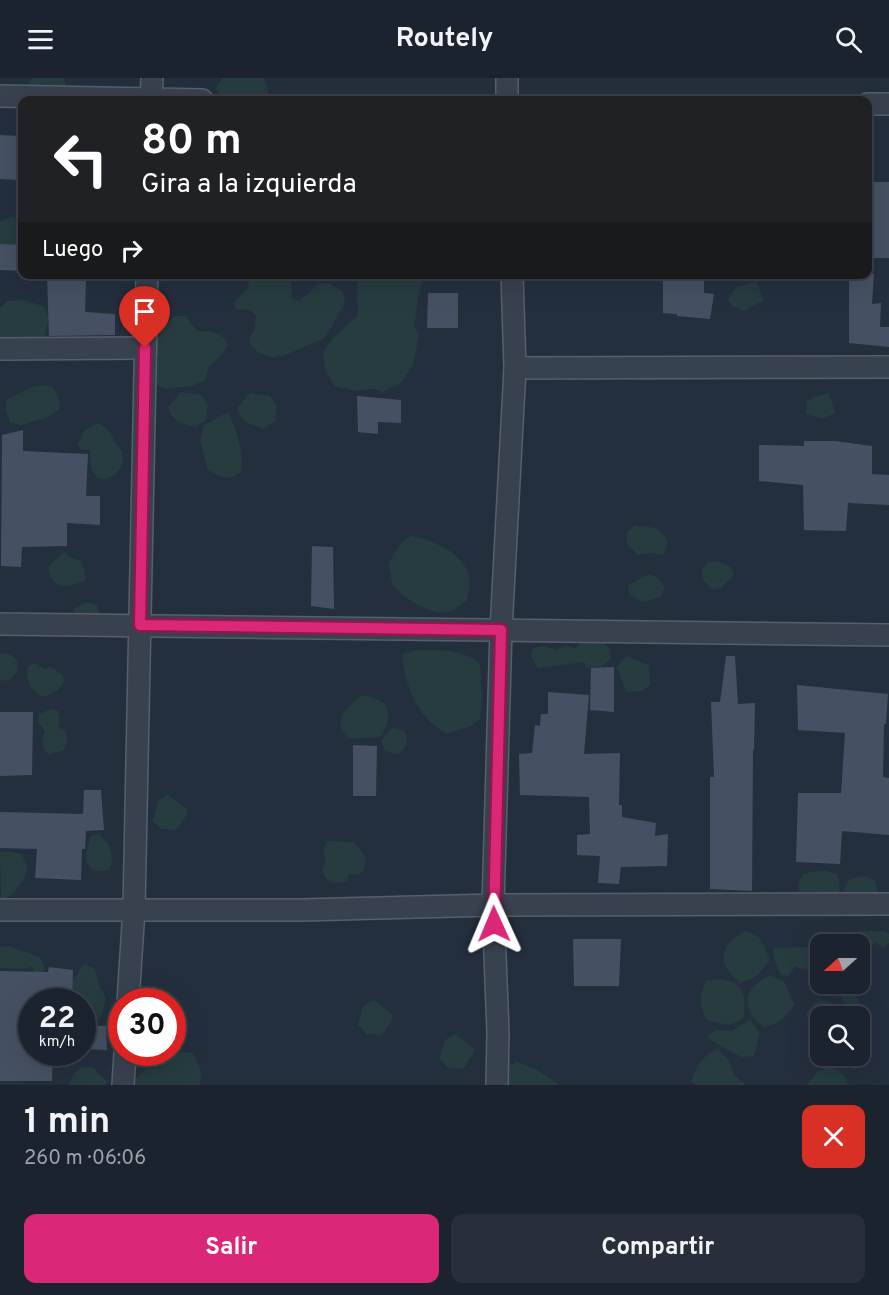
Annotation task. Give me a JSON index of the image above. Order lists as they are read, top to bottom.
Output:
{
  "north": "left",
  "page": {
    "header": "Routely",
    "turn": ["80 m", "Gira a la izquierda"],
    "then": "Luego",
    "speed": "22 km/h",
    "limit": "30",
    "heading": ["1 min", "260 m · 06:06"],
    "buttons": ["Salir", "Compartir"]
  }
}
